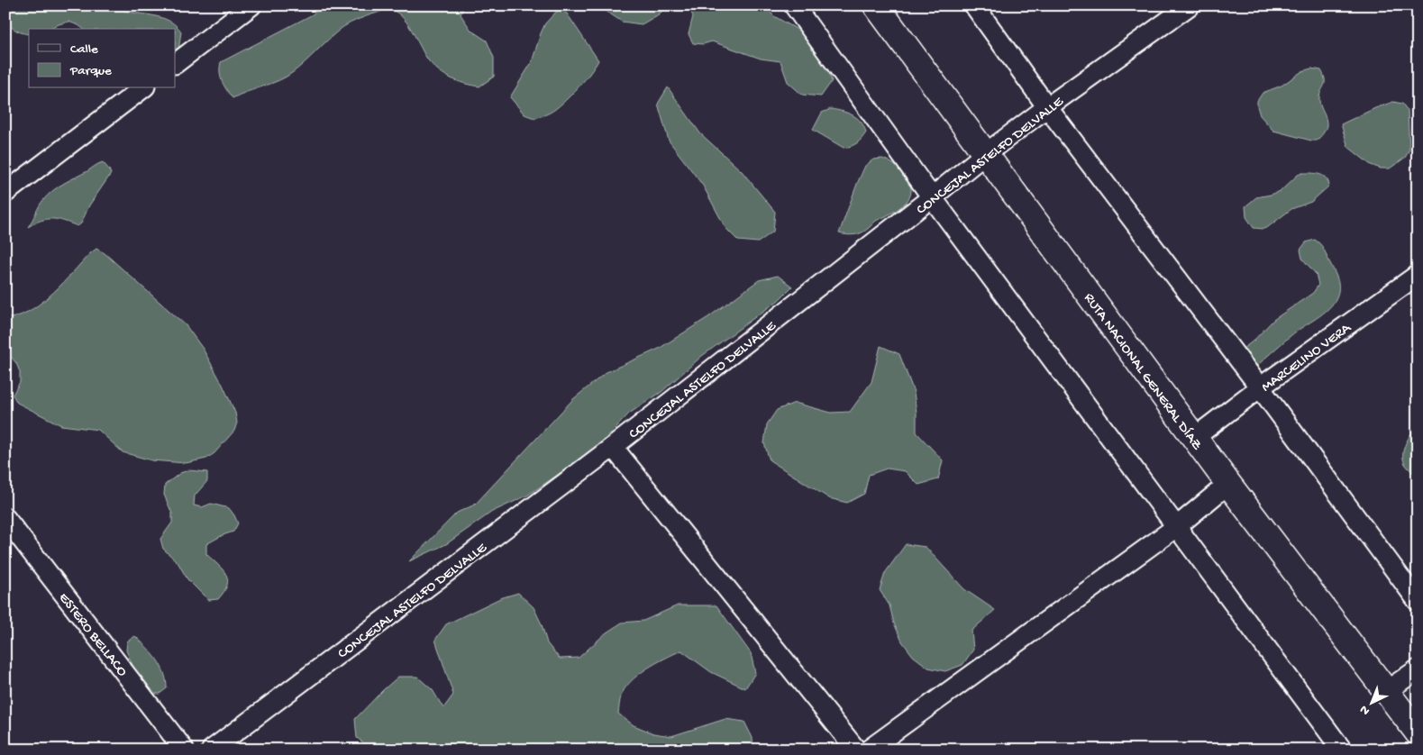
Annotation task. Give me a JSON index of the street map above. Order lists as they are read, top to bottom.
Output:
{
  "streets": {
    "highway": ["RUTA NACIONAL GENERAL DÍAZ"],
    "street": ["CONCEJAL ASTELFO DELVALLE", "MARCELINO VERA", "ESTERO BELLACO"]
  },
  "crossings": [
    ["CONCEJAL ASTELFO DELVALLE", "RUTA NACIONAL GENERAL DÍAZ"],
    ["MARCELINO VERA", "RUTA NACIONAL GENERAL DÍAZ"]
  ],
  "legend": ["Calle", "Parque"],
  "north": "bottom left"
}
